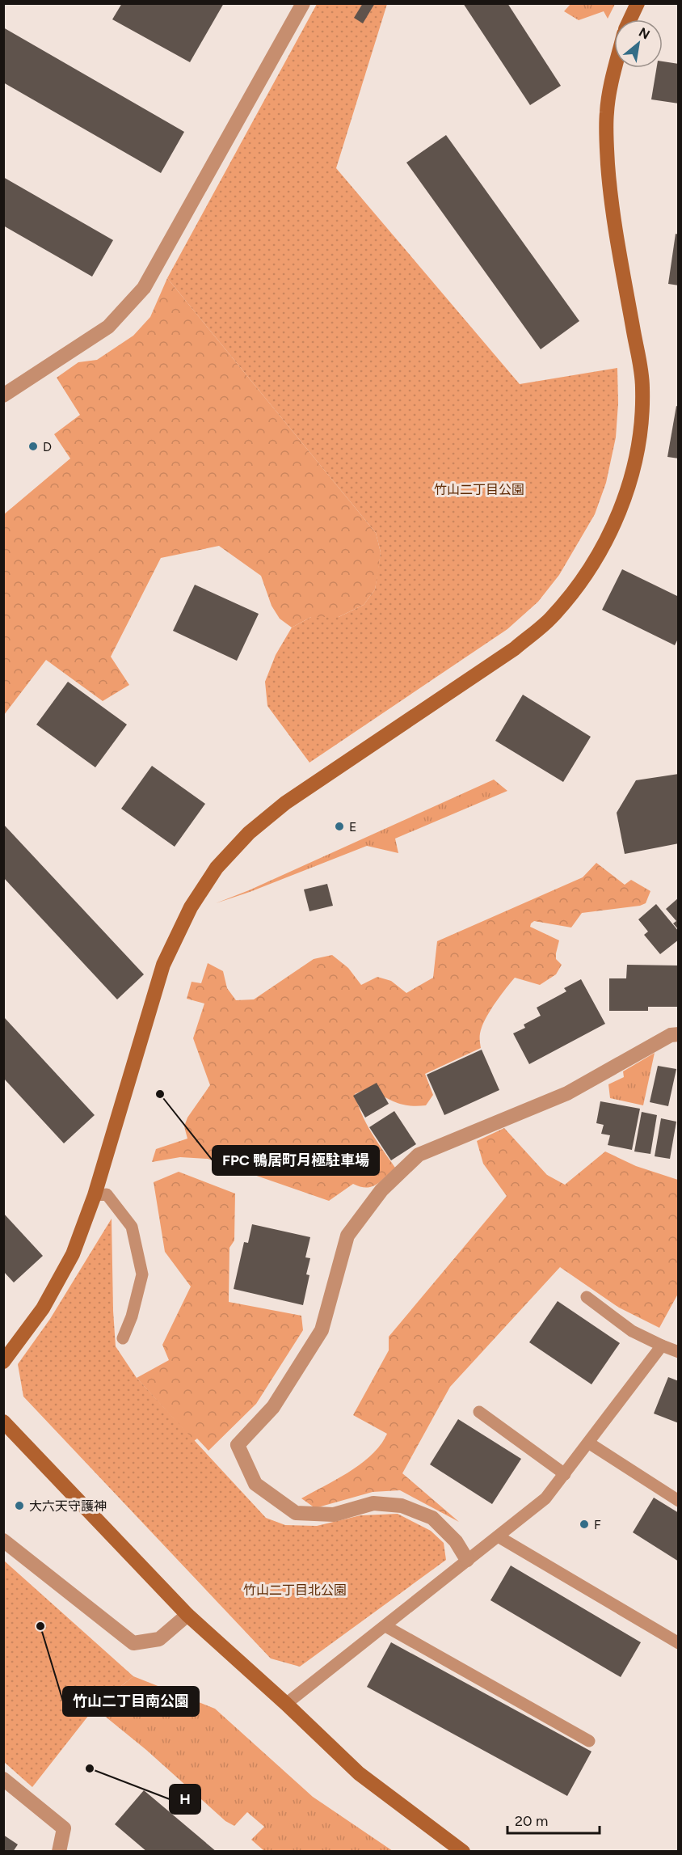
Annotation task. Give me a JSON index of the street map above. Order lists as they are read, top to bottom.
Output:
{
  "parks": ["竹山二丁目公園", "竹山二丁目北公園"],
  "places": [
    "D",
    "E",
    "FPC 鴨居町月極駐車場",
    "大六天守護神",
    "F",
    "竹山二丁目南公園",
    "H"
  ],
  "scale_bar": "20 m",
  "north": "top right"
}
